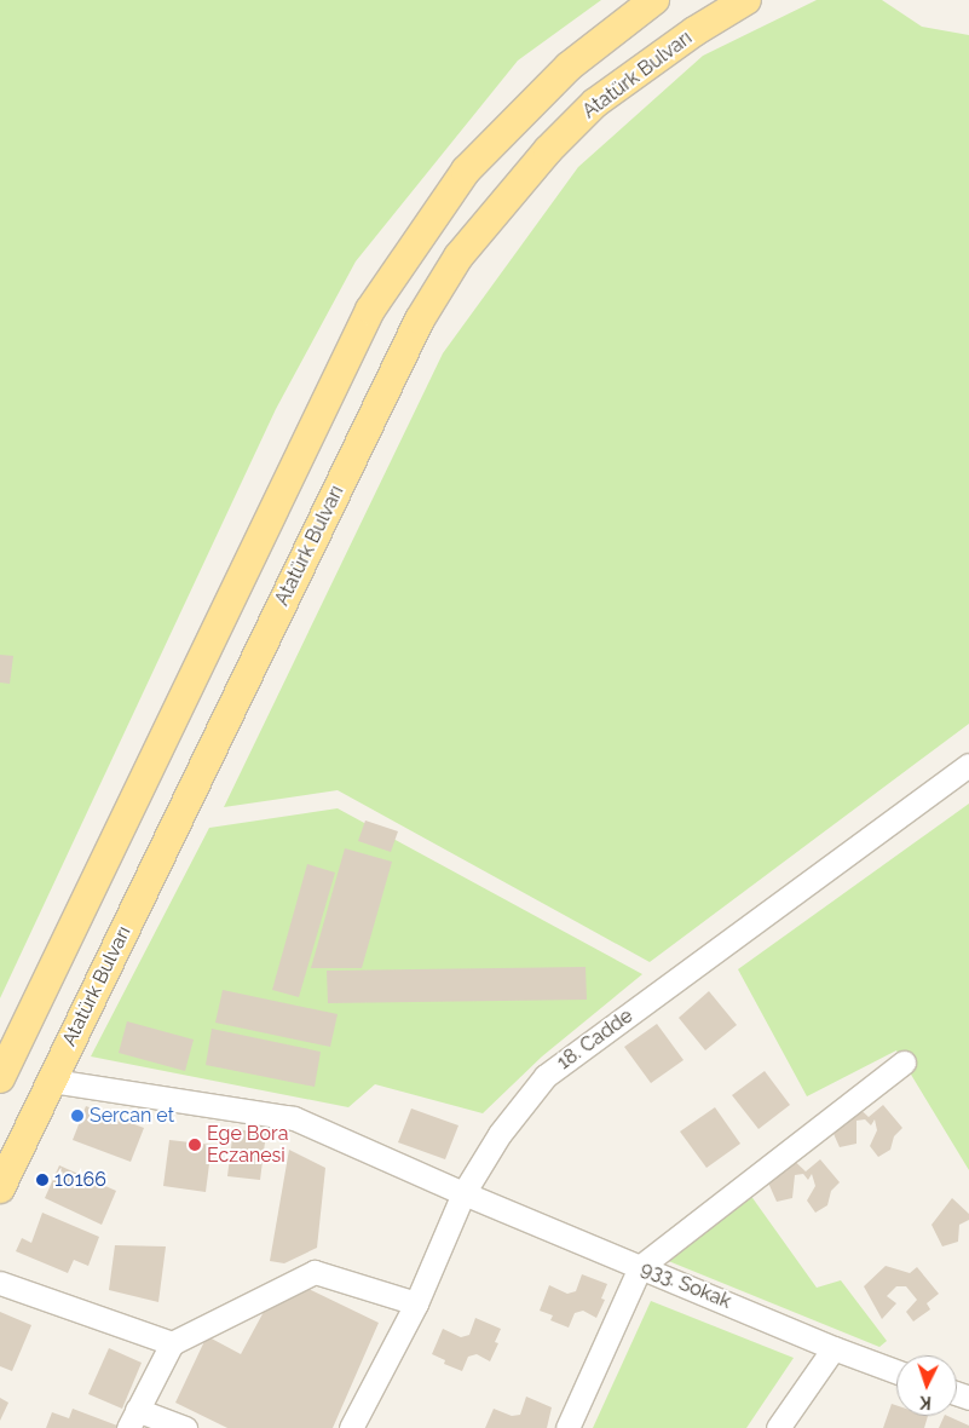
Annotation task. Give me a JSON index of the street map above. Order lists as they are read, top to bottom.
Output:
{
  "streets": {
    "main road": ["Atatürk Bulvarı"],
    "street": ["18. Cadde", "933. Sokak"]
  },
  "crossings": [
    ["Atatürk Bulvarı", "933. Sokak"],
    ["18. Cadde", "933. Sokak"]
  ],
  "places": ["Sercan et", "Ege Bora Eczanesi", "10166"],
  "north": "bottom"
}
